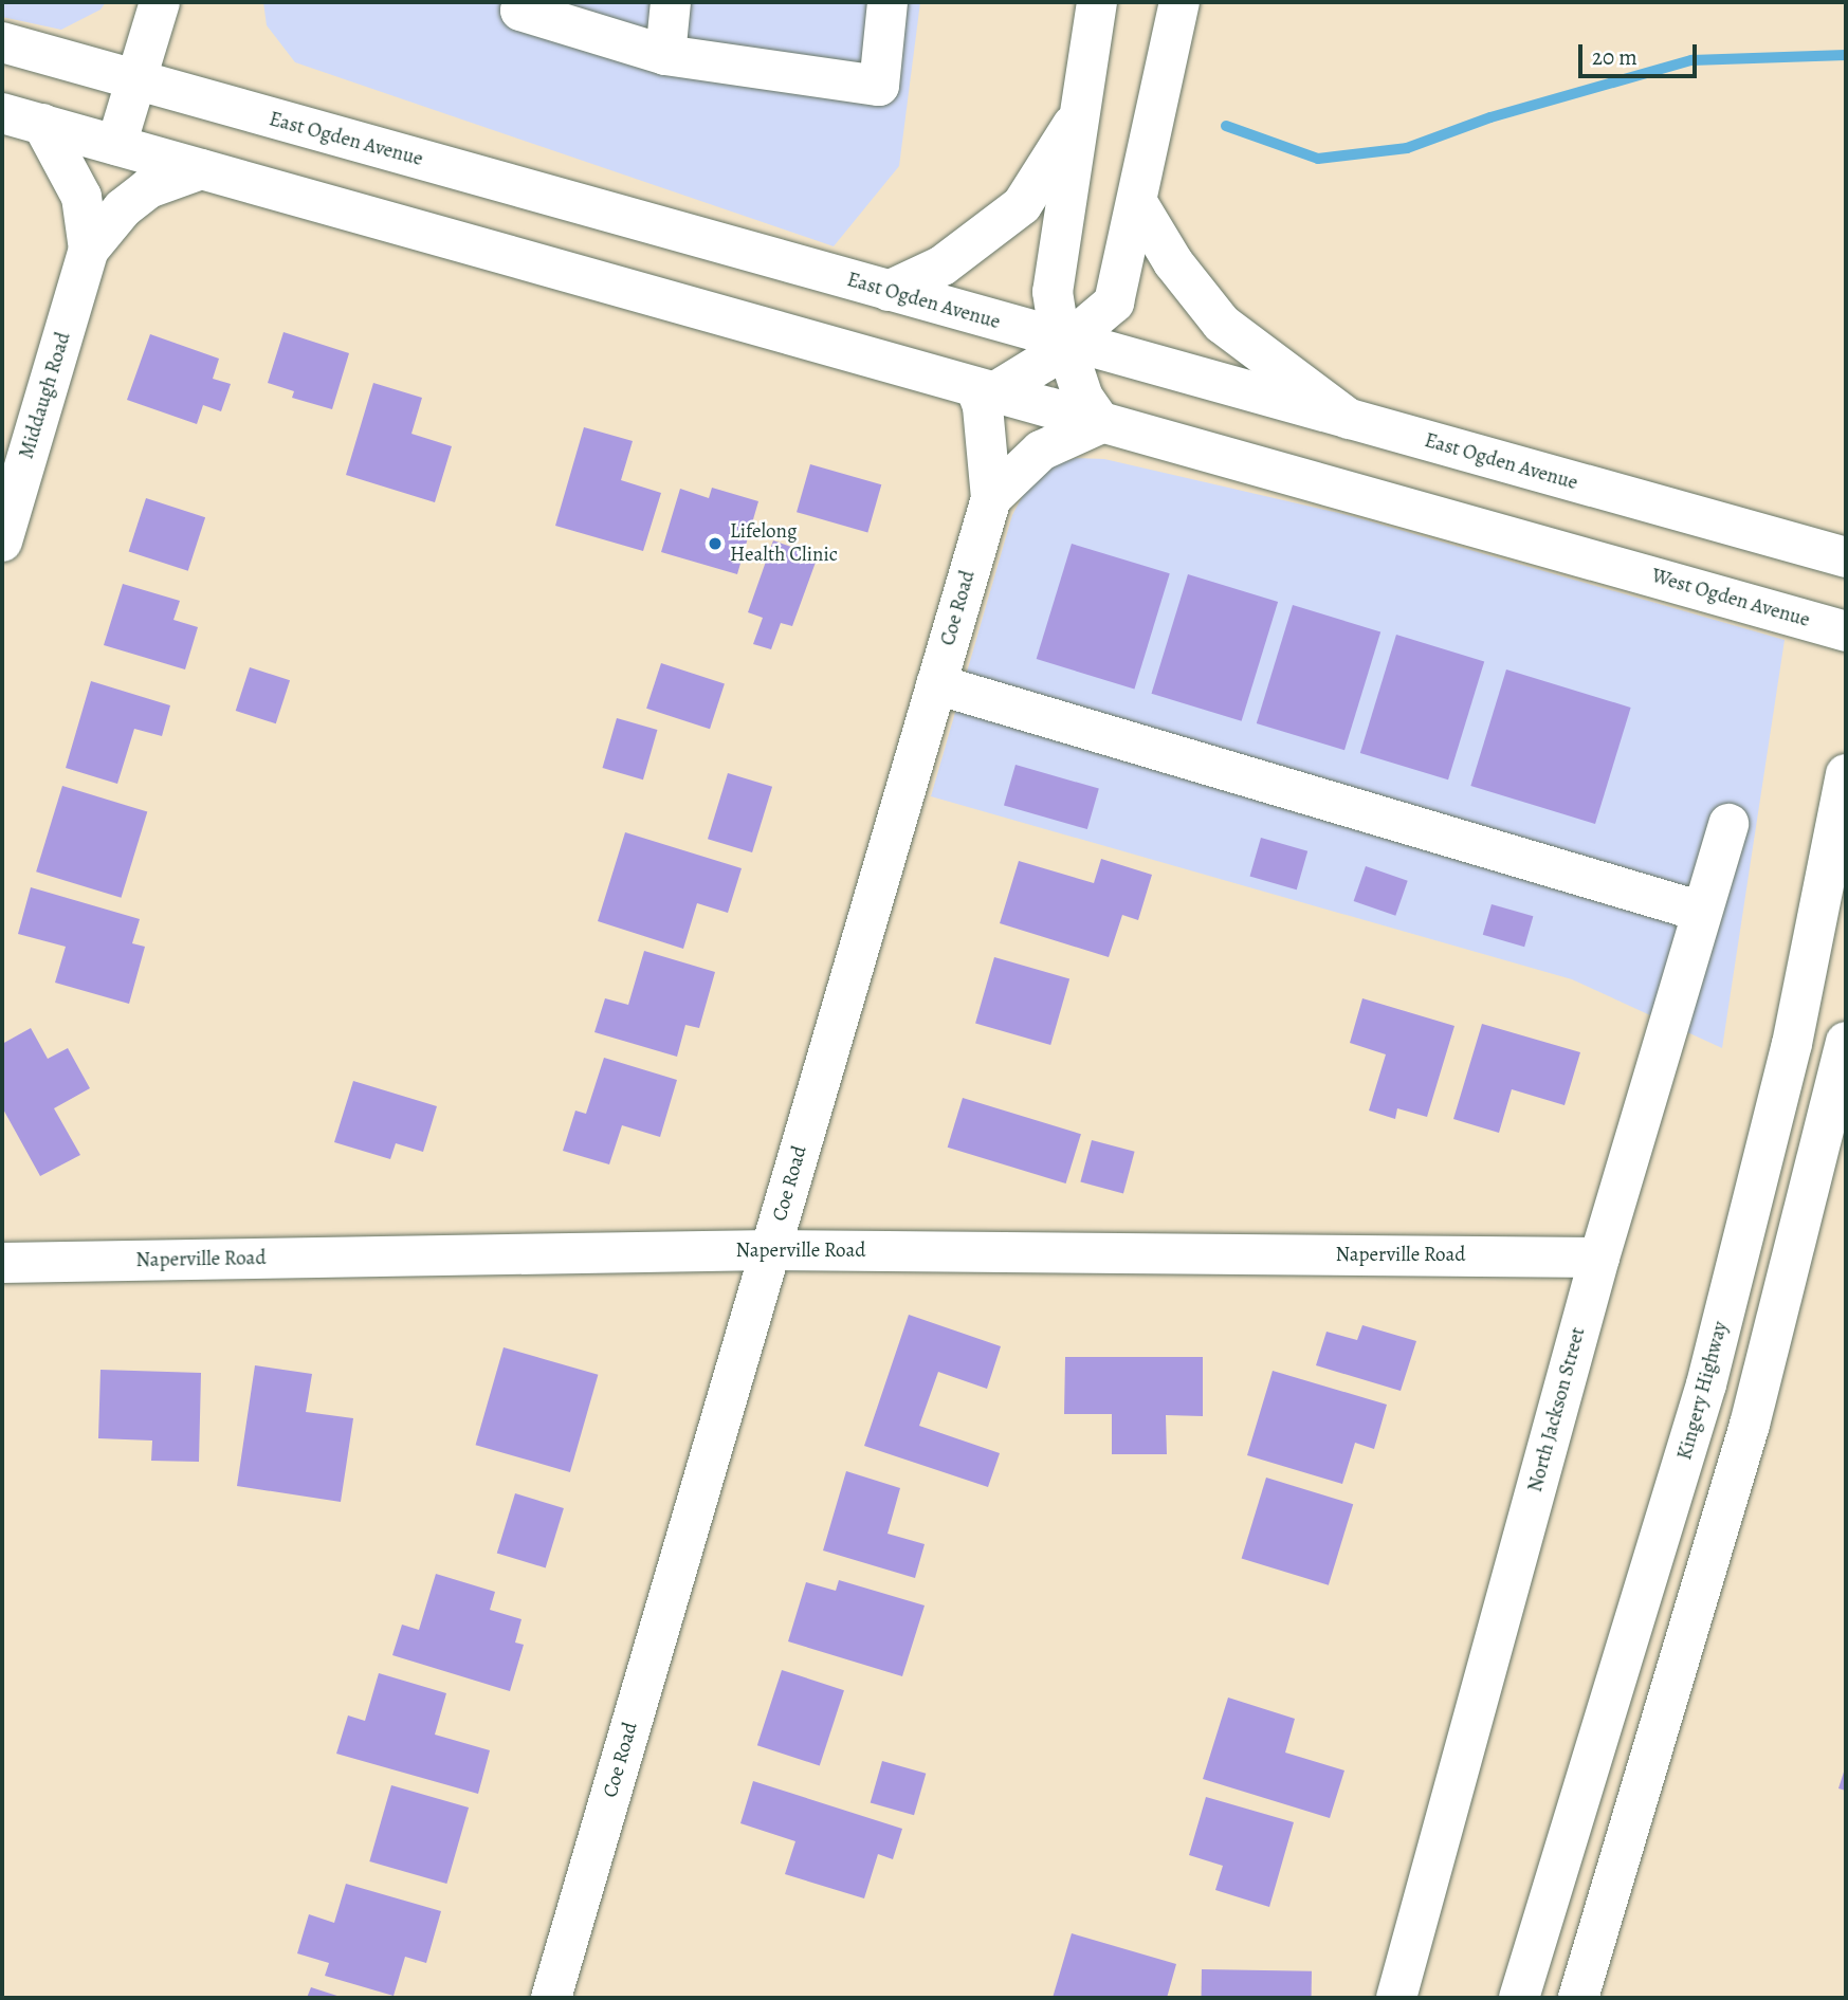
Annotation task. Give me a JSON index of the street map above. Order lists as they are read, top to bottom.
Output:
{
  "streets": {
    "main road": [
      "East Ogden Avenue",
      "Middaugh Road",
      "West Ogden Avenue",
      "Coe Road",
      "Naperville Road",
      "Kingery Highway",
      "North Jackson Street"
    ]
  },
  "crossings": [
    ["West Ogden Avenue", "Coe Road"],
    ["Coe Road", "Naperville Road"],
    ["Naperville Road", "North Jackson Street"]
  ],
  "places": ["Lifelong Health Clinic"],
  "scale_bar": "20 m"
}
